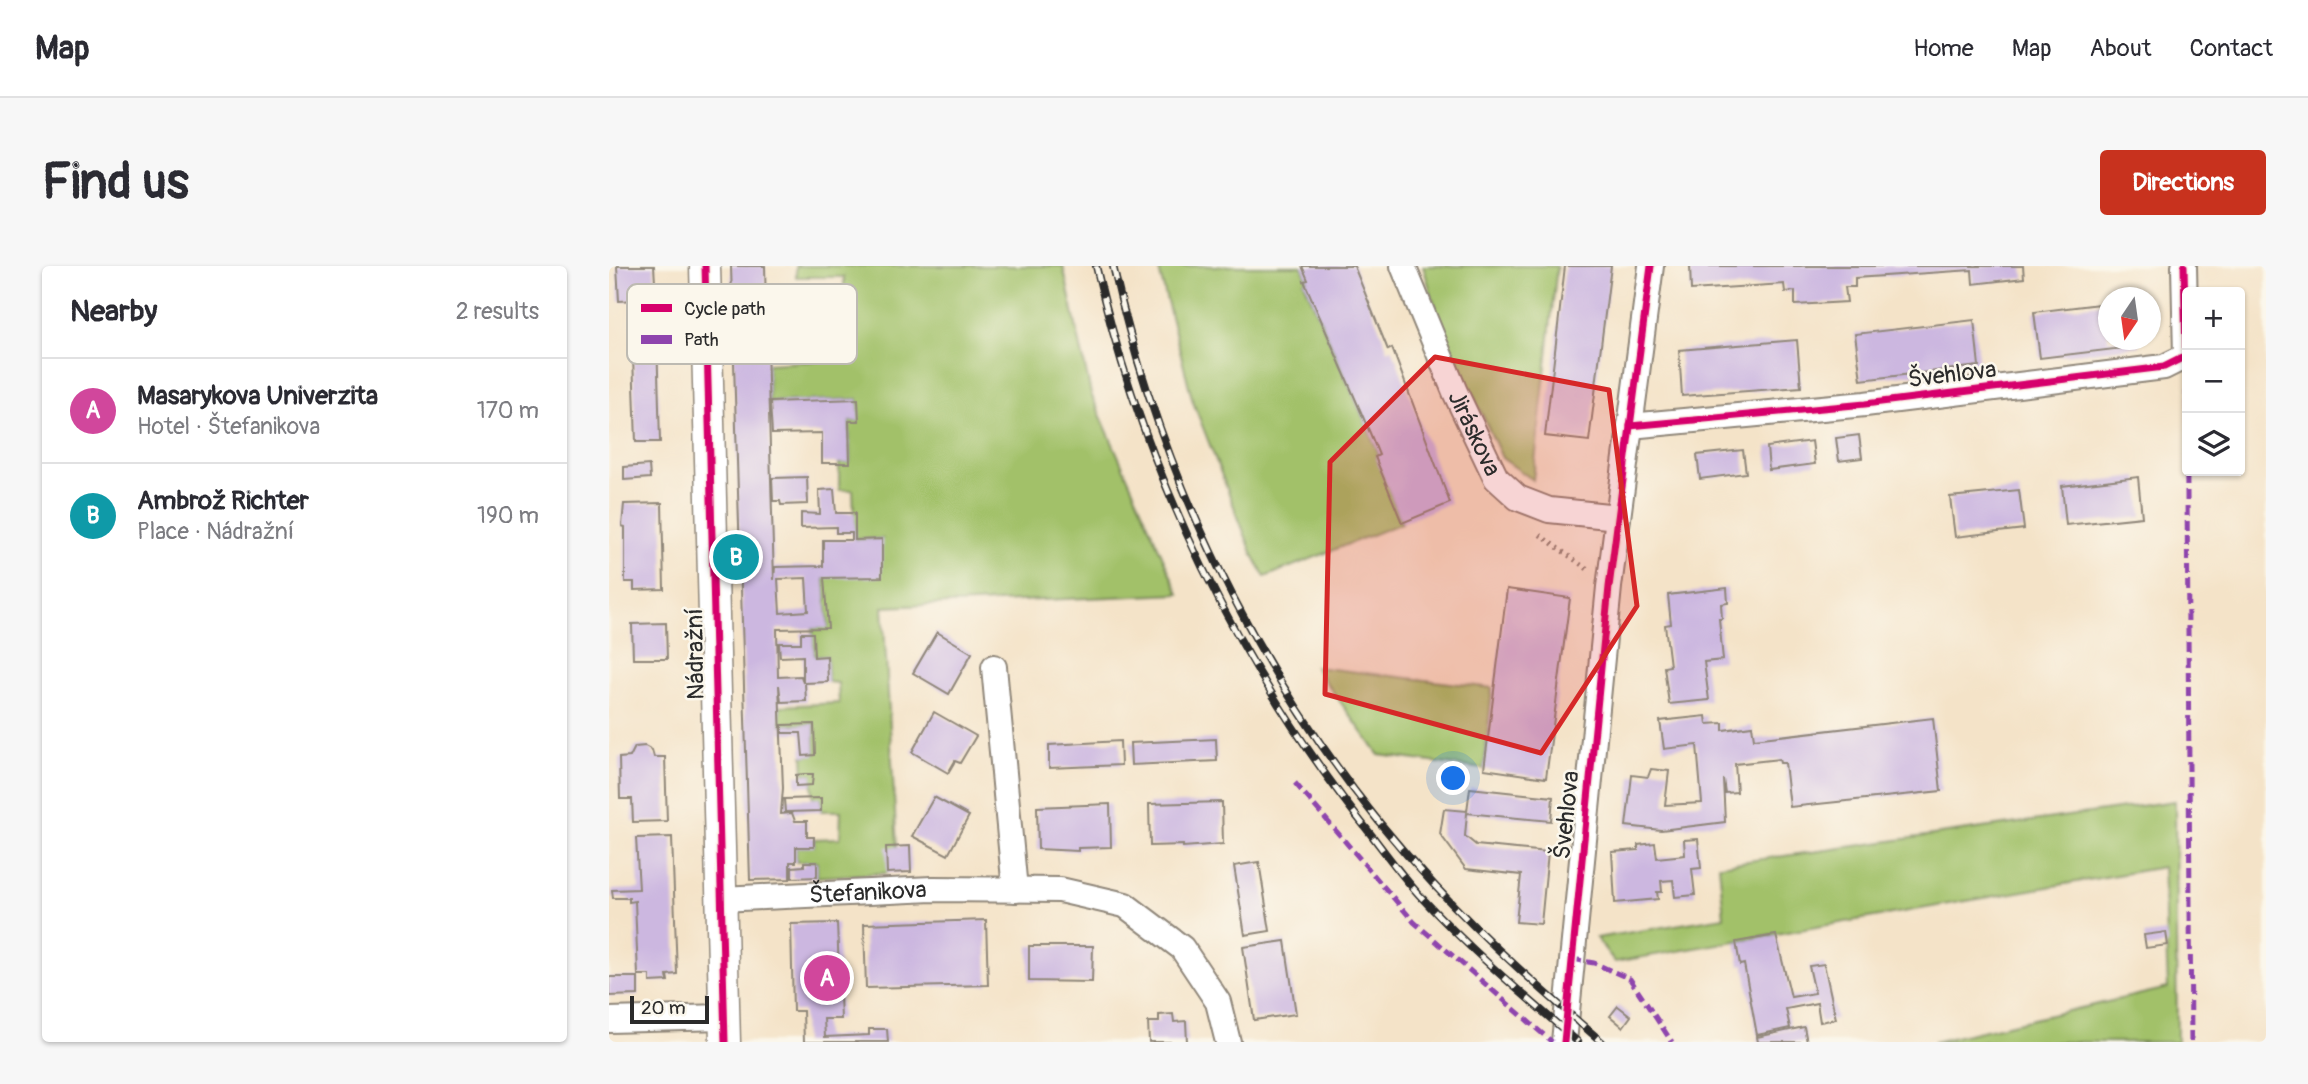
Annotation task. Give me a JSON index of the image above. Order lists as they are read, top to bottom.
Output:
{
  "streets": {
    "street": [
      "Švehlova",
      "Jiráskova",
      "Nádražní",
      "Štefanikova"
    ]
  },
  "crossings": [
    ["Švehlova", "Jiráskova"],
    ["Nádražní", "Štefanikova"]
  ],
  "legend": ["Cycle path", "Path"],
  "scale_bar": "20 m",
  "north": "bottom",
  "page": {
    "header": "Map",
    "nav": [
      "Home",
      "Map",
      "About",
      "Contact"
    ],
    "buttons": "Directions",
    "title": "Find us",
    "heading": ["Nearby", "2 results"],
    "map_buttons": ["+", "−"],
    "list": [
      {
        "mark": "A",
        "name": "Masarykova Univerzita",
        "note": "Hotel · Štefanikova",
        "value": "170 m"
      },
      {
        "mark": "B",
        "name": "Ambrož Richter",
        "note": "Place · Nádražní",
        "value": "190 m"
      }
    ],
    "pins": ["B", "A"],
    "scale": "20 m"
  }
}
